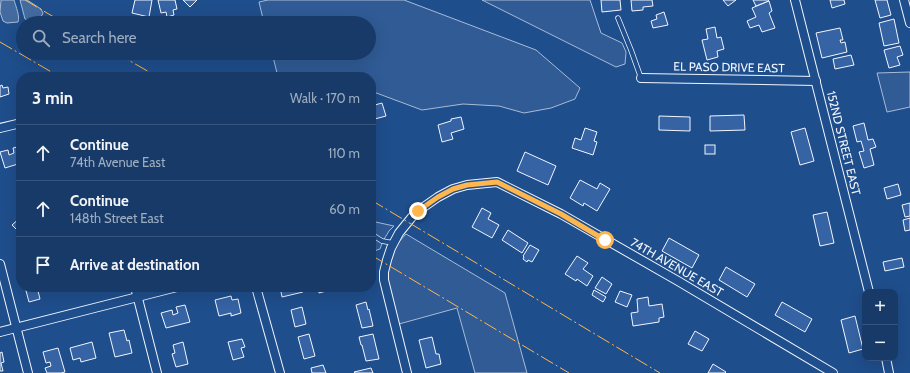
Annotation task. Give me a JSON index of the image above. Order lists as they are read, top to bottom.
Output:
{
  "streets": {
    "street": ["EL PASO DRIVE EAST", "152ND STREET EAST", "74TH AVENUE EAST"]
  },
  "crossings": [
    ["EL PASO DRIVE EAST", "152ND STREET EAST"]
  ],
  "page": {
    "search": "Search here",
    "heading": ["3 min", "Walk · 170 m"],
    "list": [
      ["Continue", "74th Avenue East", "110 m"],
      ["Continue", "148th Street East", "60 m"],
      "Arrive at destination"
    ],
    "map_buttons": ["+", "−"]
  }
}
